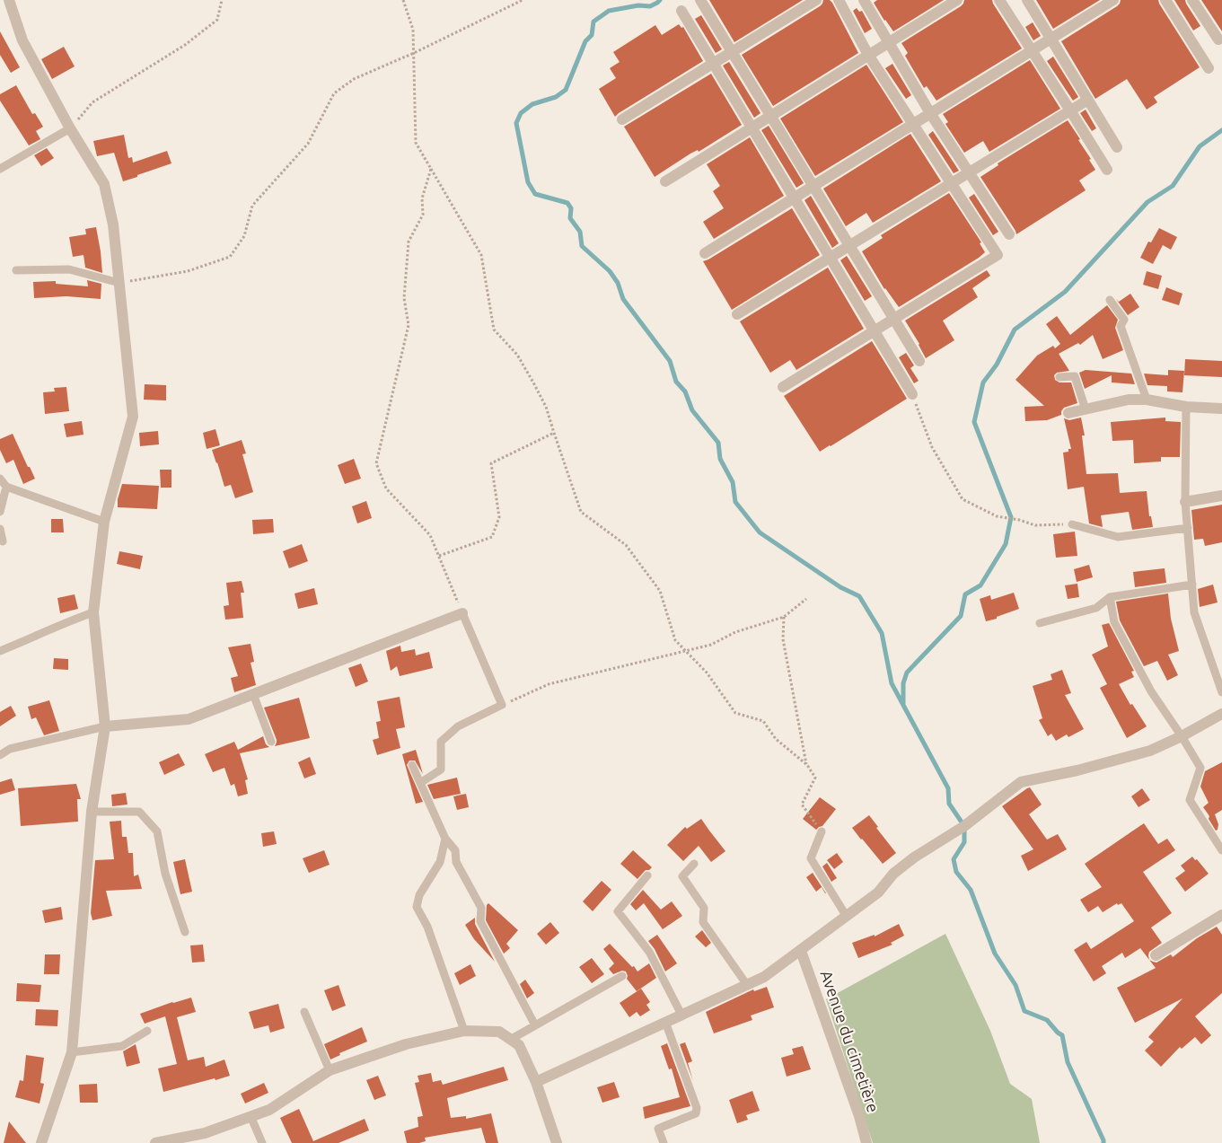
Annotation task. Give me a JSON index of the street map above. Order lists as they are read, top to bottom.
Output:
{
  "streets": {
    "street": ["Avenue du cimetière"]
  }
}
